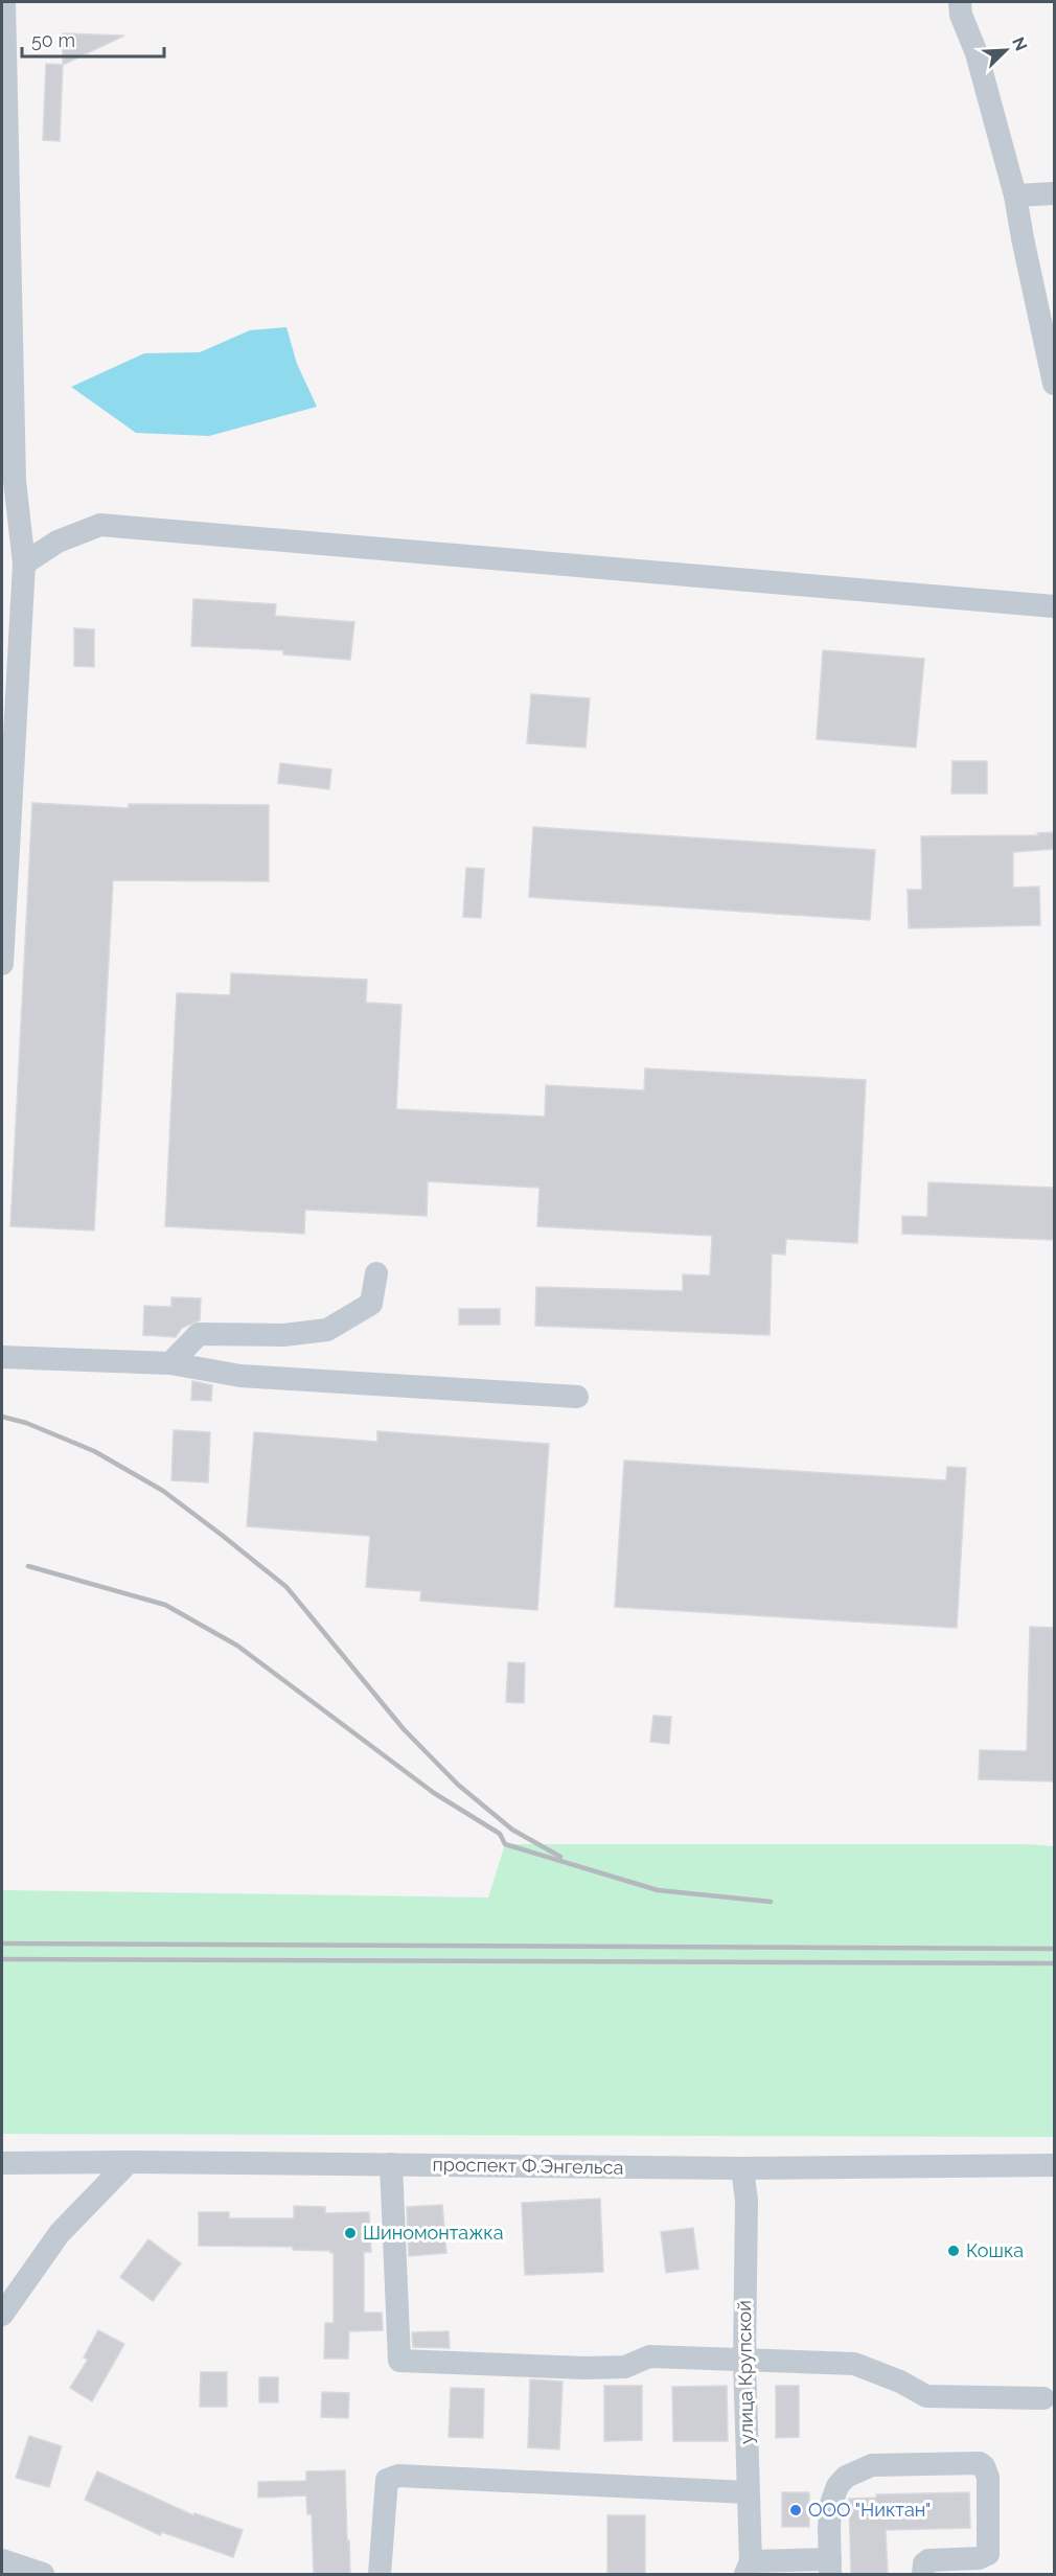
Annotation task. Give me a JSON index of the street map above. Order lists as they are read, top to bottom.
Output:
{
  "streets": {
    "street": ["проспект Ф.Энгельса", "улица Крупской"]
  },
  "crossings": [
    ["проспект Ф.Энгельса", "улица Крупской"]
  ],
  "places": ["Шиномонтажка", "Кошка", "ООО \"Никтан\""],
  "scale_bar": "50 m",
  "north": "top right"
}
